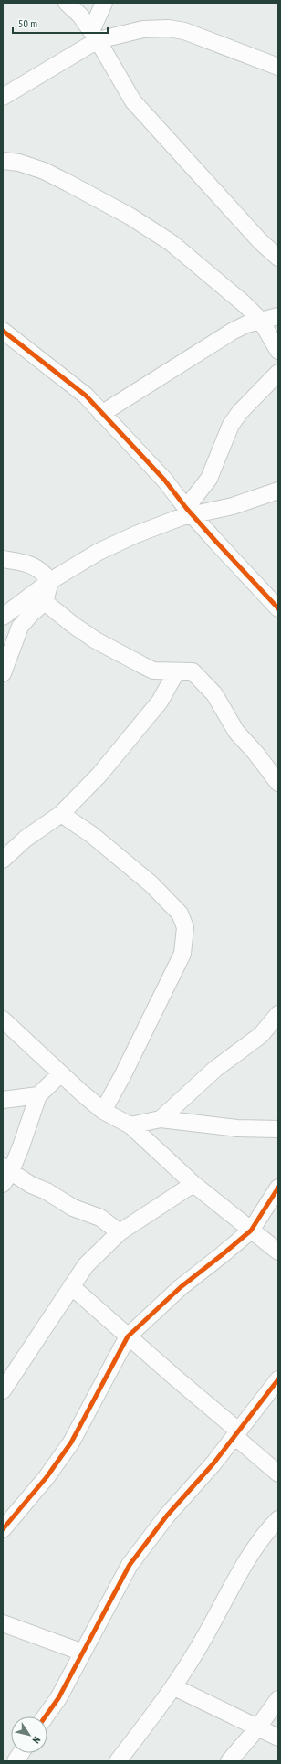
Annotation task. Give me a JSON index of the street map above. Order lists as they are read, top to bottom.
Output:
{
  "scale_bar": "50 m",
  "north": "bottom right"
}
